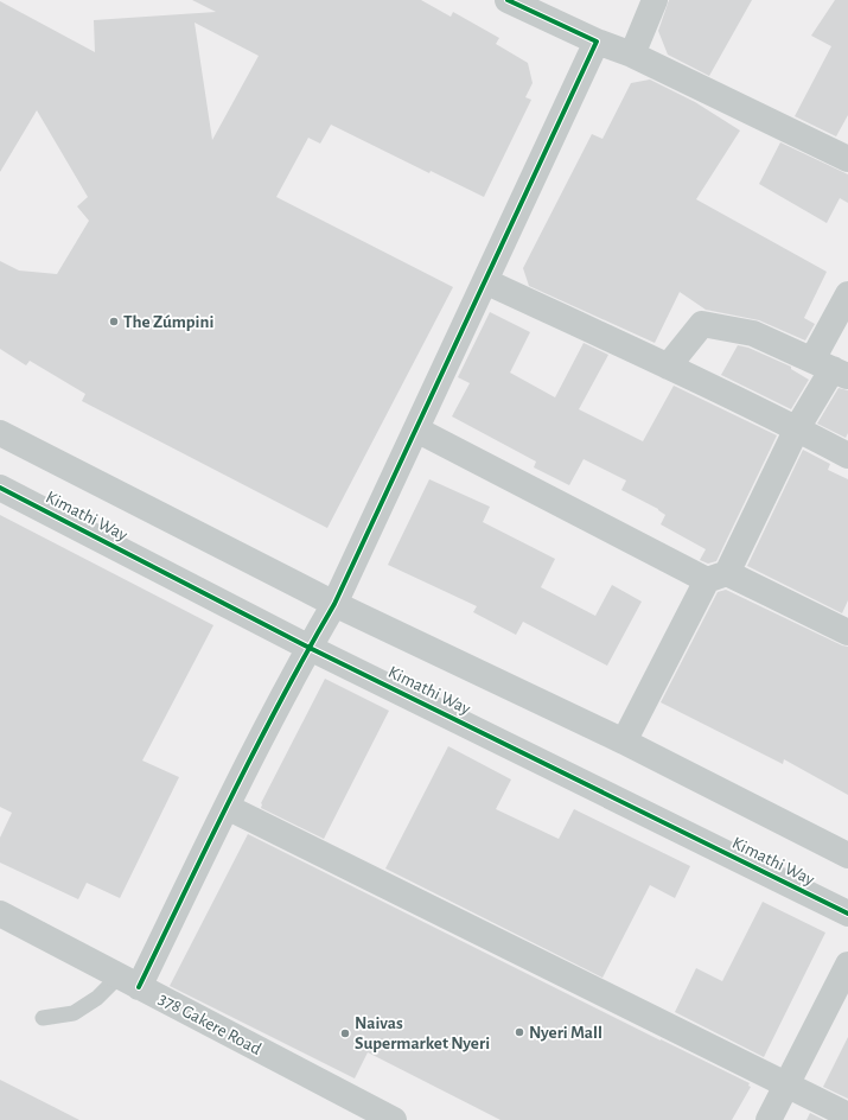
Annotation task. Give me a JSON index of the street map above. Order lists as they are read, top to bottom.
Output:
{
  "streets": {
    "street": ["Kimathi Way", "378 Gakere Road"]
  },
  "places": ["The Zúmpini", "Nyeri Mall", "Naivas Supermarket Nyeri"]
}
